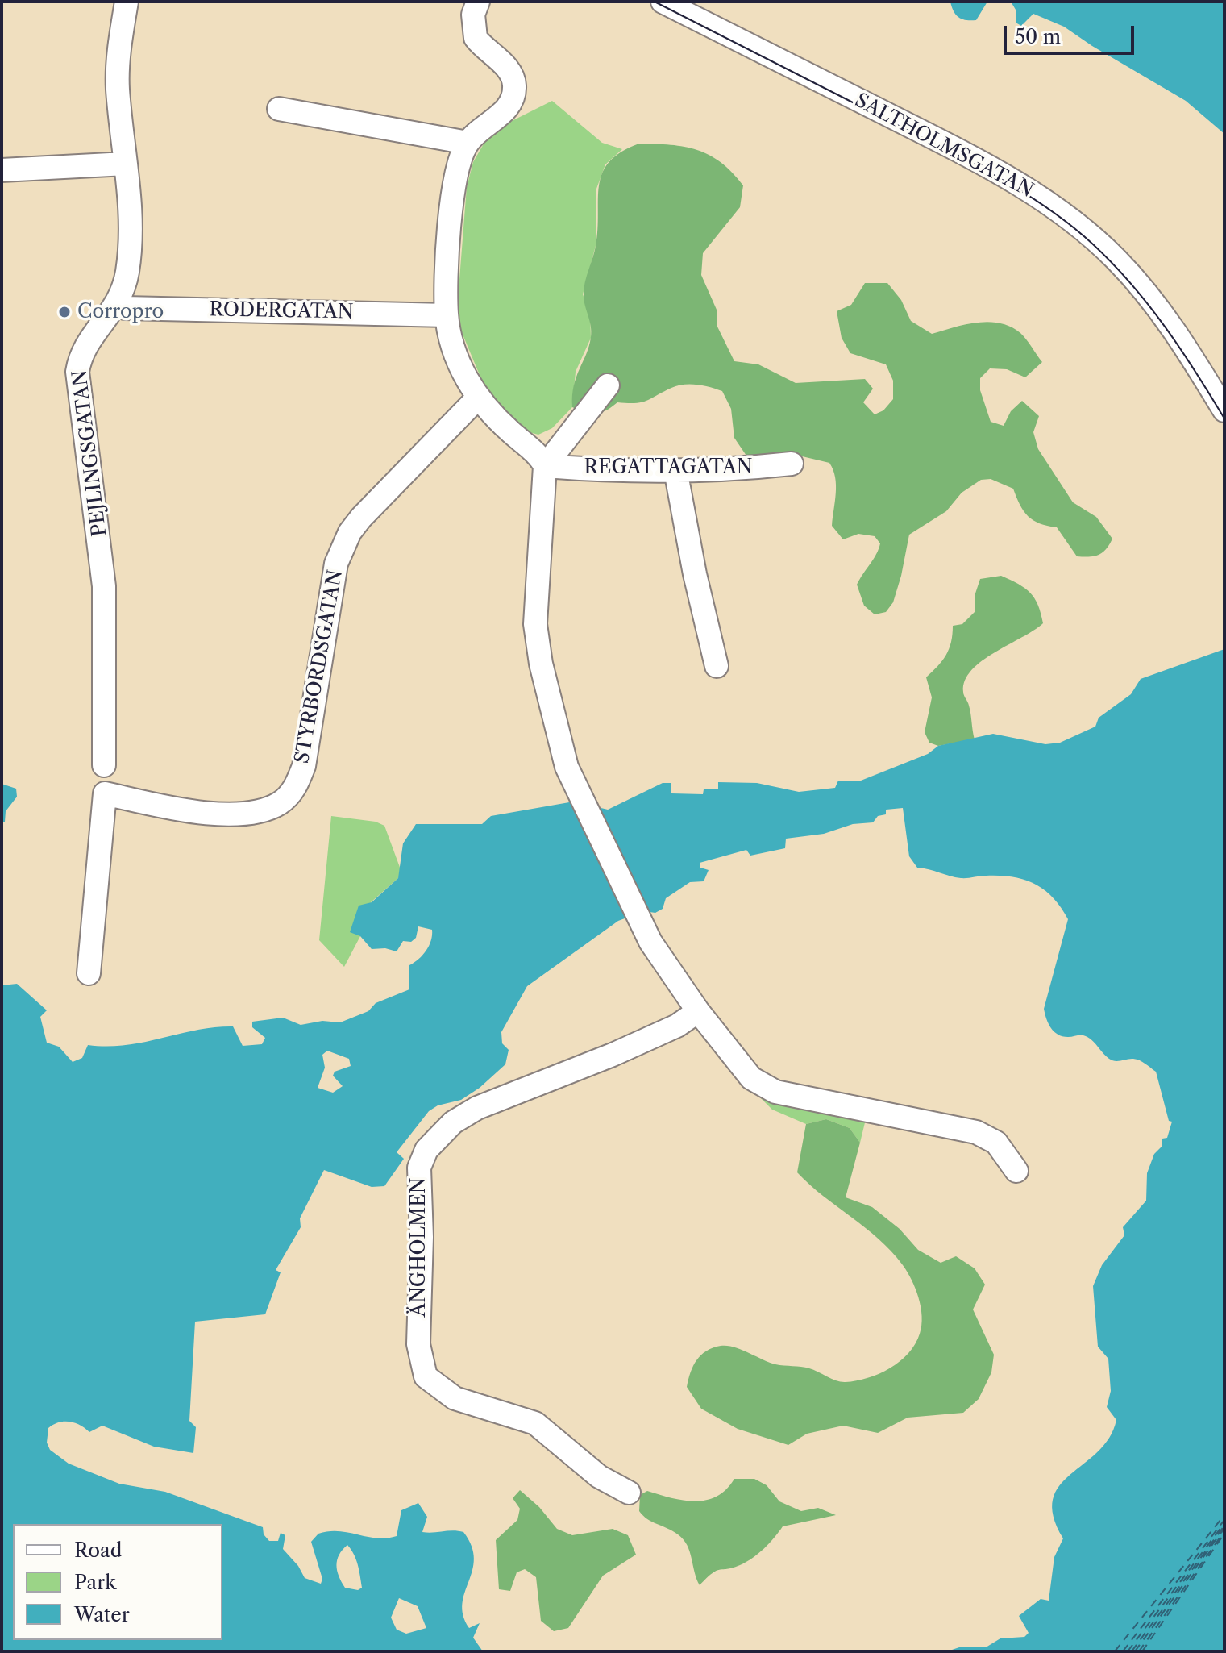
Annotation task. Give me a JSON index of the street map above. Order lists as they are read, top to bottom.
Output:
{
  "streets": {
    "street": [
      "SALTHOLMSGATAN",
      "RODERGATAN",
      "PEJLINGSGATAN",
      "REGATTAGATAN",
      "STYRBORDSGATAN",
      "ÄNGHOLMEN"
    ]
  },
  "crossings": [
    ["RODERGATAN", "PEJLINGSGATAN"]
  ],
  "places": ["Corropro"],
  "legend": ["Road", "Park", "Water"],
  "scale_bar": "50 m"
}
